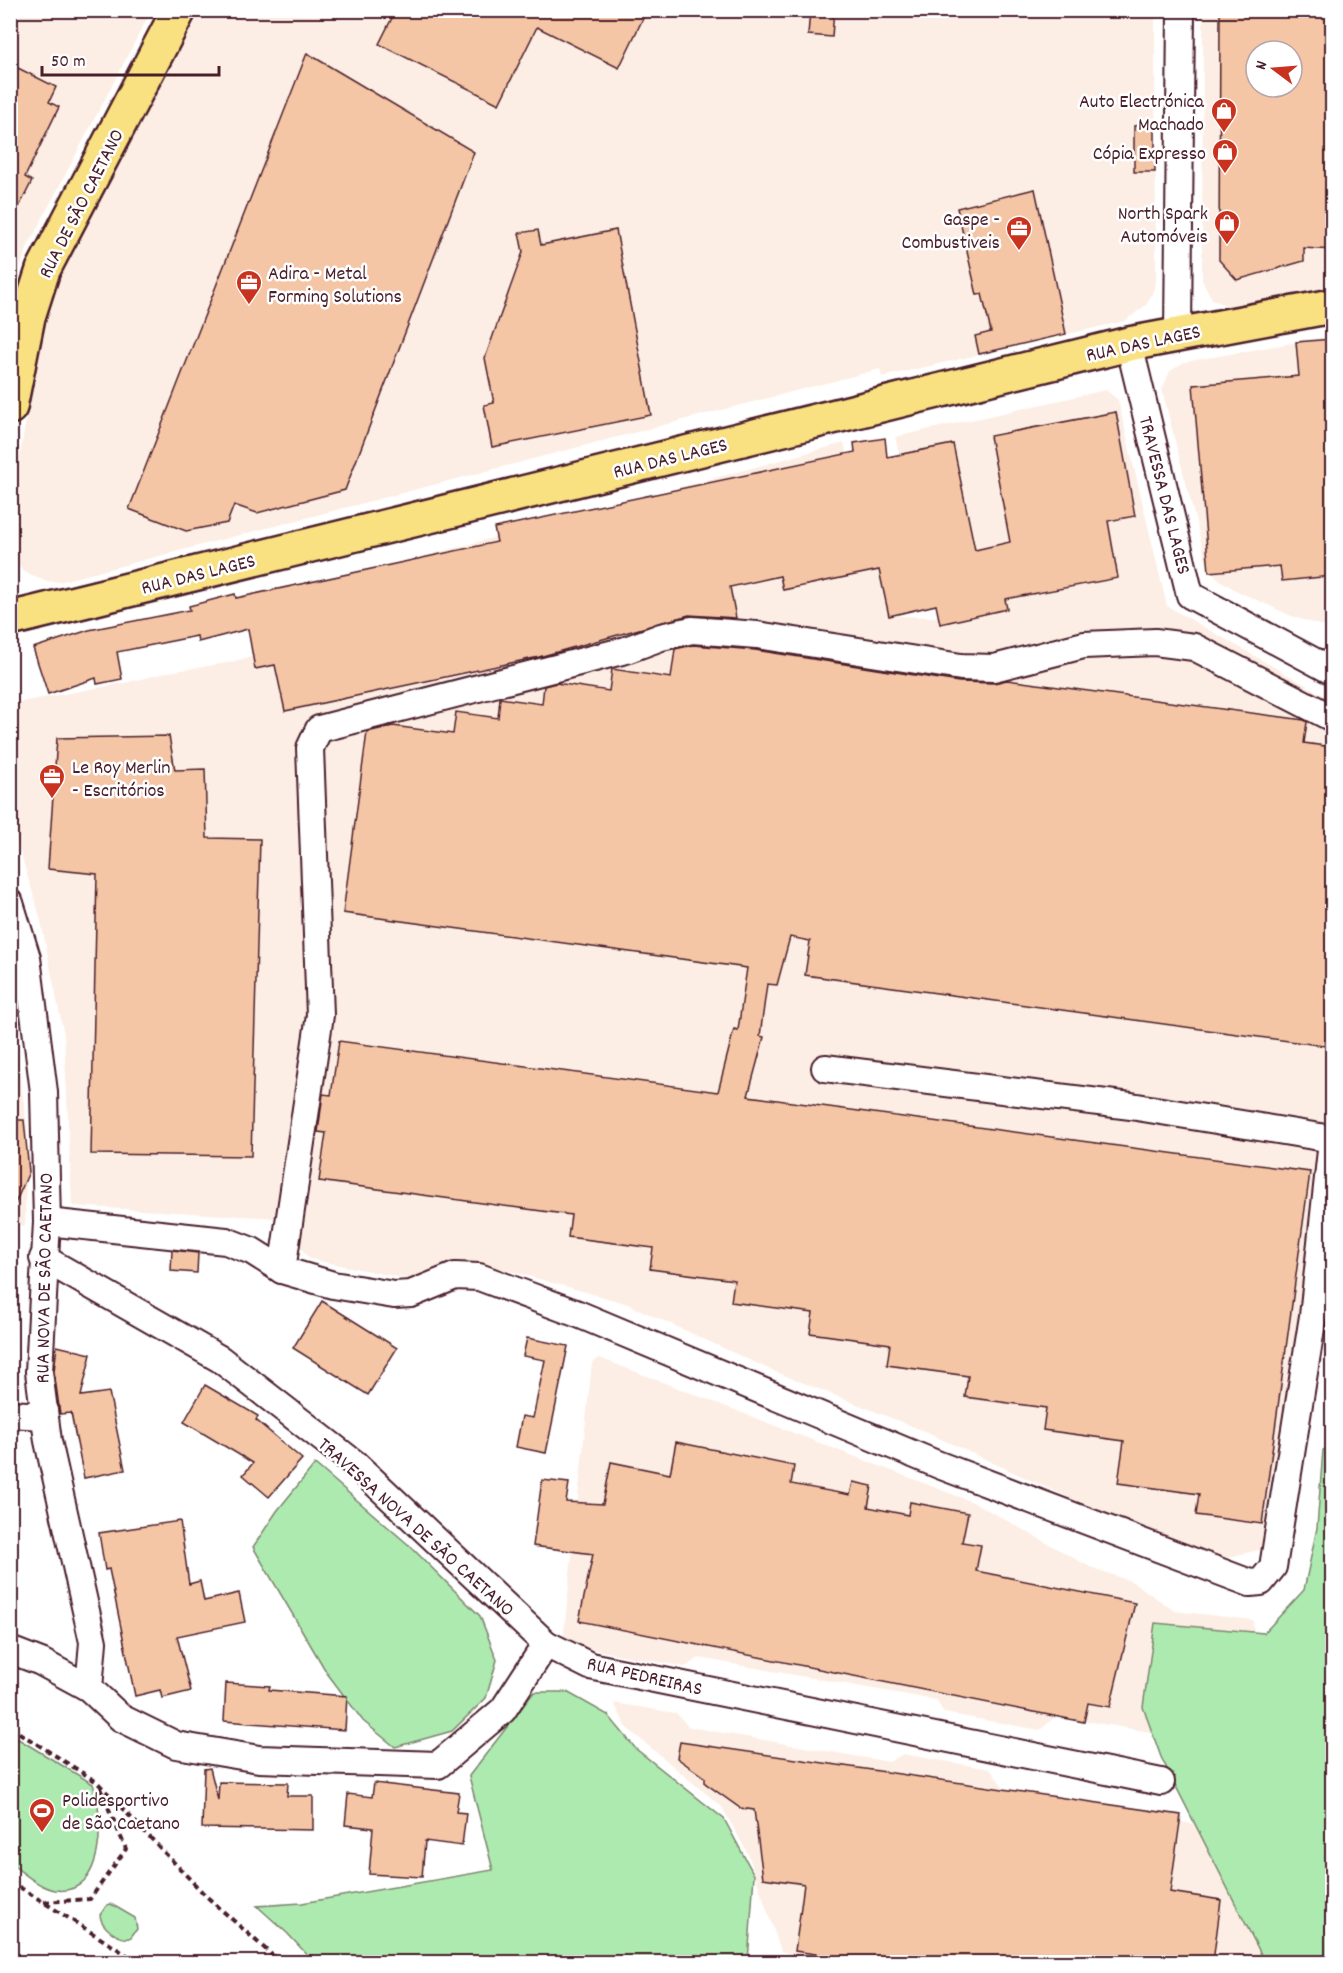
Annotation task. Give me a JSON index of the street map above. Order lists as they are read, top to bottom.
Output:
{
  "streets": {
    "main road": ["RUA DE SÃO CAETANO", "RUA DAS LAGES"],
    "street": [
      "TRAVESSA DAS LAGES",
      "RUA NOVA DE SÃO CAETANO",
      "TRAVESSA NOVA DE SÃO CAETANO",
      "RUA PEDREIRAS"
    ]
  },
  "crossings": [
    ["RUA DAS LAGES", "TRAVESSA DAS LAGES"],
    ["RUA NOVA DE SÃO CAETANO", "TRAVESSA NOVA DE SÃO CAETANO"],
    ["TRAVESSA NOVA DE SÃO CAETANO", "RUA PEDREIRAS"]
  ],
  "places": {
    "shop": ["Auto Electrónica Machado", "Cópia Expresso", "North Spark Automóveis"],
    "office": ["Gaspe - Combustiveis", "Adira - Metal Forming Solutions", "Le Roy Merlin - Escritórios"],
    "sports": ["Polidesportivo de São Caetano"]
  },
  "scale_bar": "50 m",
  "north": "left"
}
